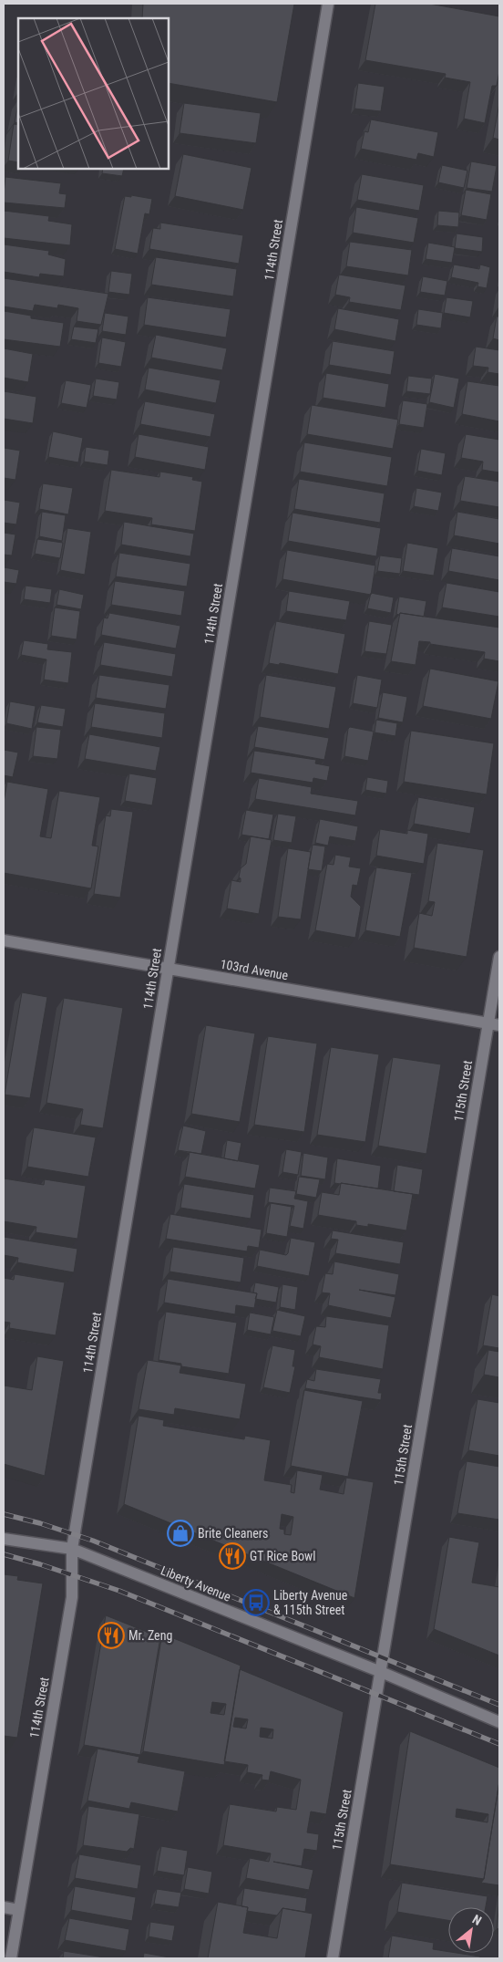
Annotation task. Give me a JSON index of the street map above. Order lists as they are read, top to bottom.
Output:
{
  "streets": {
    "street": [
      "114th Street",
      "103rd Avenue",
      "115th Street",
      "Liberty Avenue"
    ]
  },
  "crossings": [
    ["114th Street", "103rd Avenue"],
    ["114th Street", "Liberty Avenue"],
    ["103rd Avenue", "115th Street"],
    ["115th Street", "Liberty Avenue"]
  ],
  "places": {
    "shop": ["Brite Cleaners"],
    "restaurant": ["GT Rice Bowl", "Mr. Zeng"],
    "bus stop": ["Liberty Avenue & 115th Street"]
  },
  "north": "top right"
}
